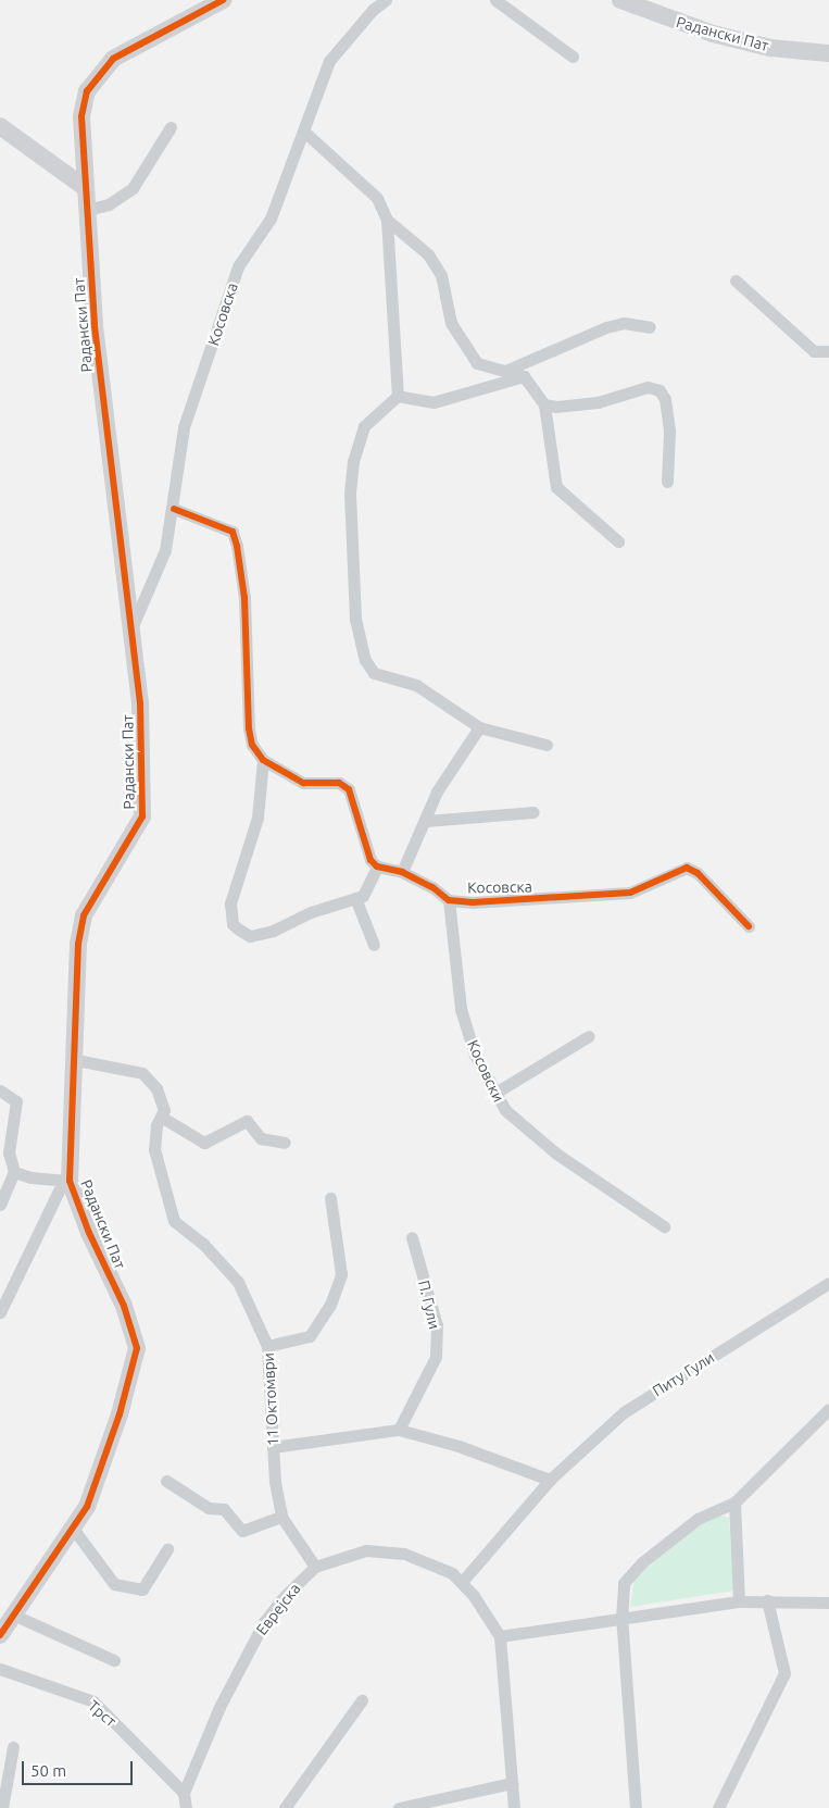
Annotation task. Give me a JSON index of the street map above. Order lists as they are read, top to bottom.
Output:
{
  "streets": {
    "street": [
      "Радански Пат",
      "Косовска",
      "Косовски",
      "П. Гули",
      "Питу Гули",
      "11 Октомври",
      "Еврејска",
      "Трст"
    ]
  },
  "crossings": [
    ["Радански Пат", "Косовска"],
    ["Радански Пат", "11 Октомври"],
    ["Косовска", "Косовски"],
    ["Питу Гули", "Еврејска"],
    ["11 Октомври", "Еврејска"],
    ["Еврејска", "Трст"]
  ],
  "scale_bar": "50 m"
}
